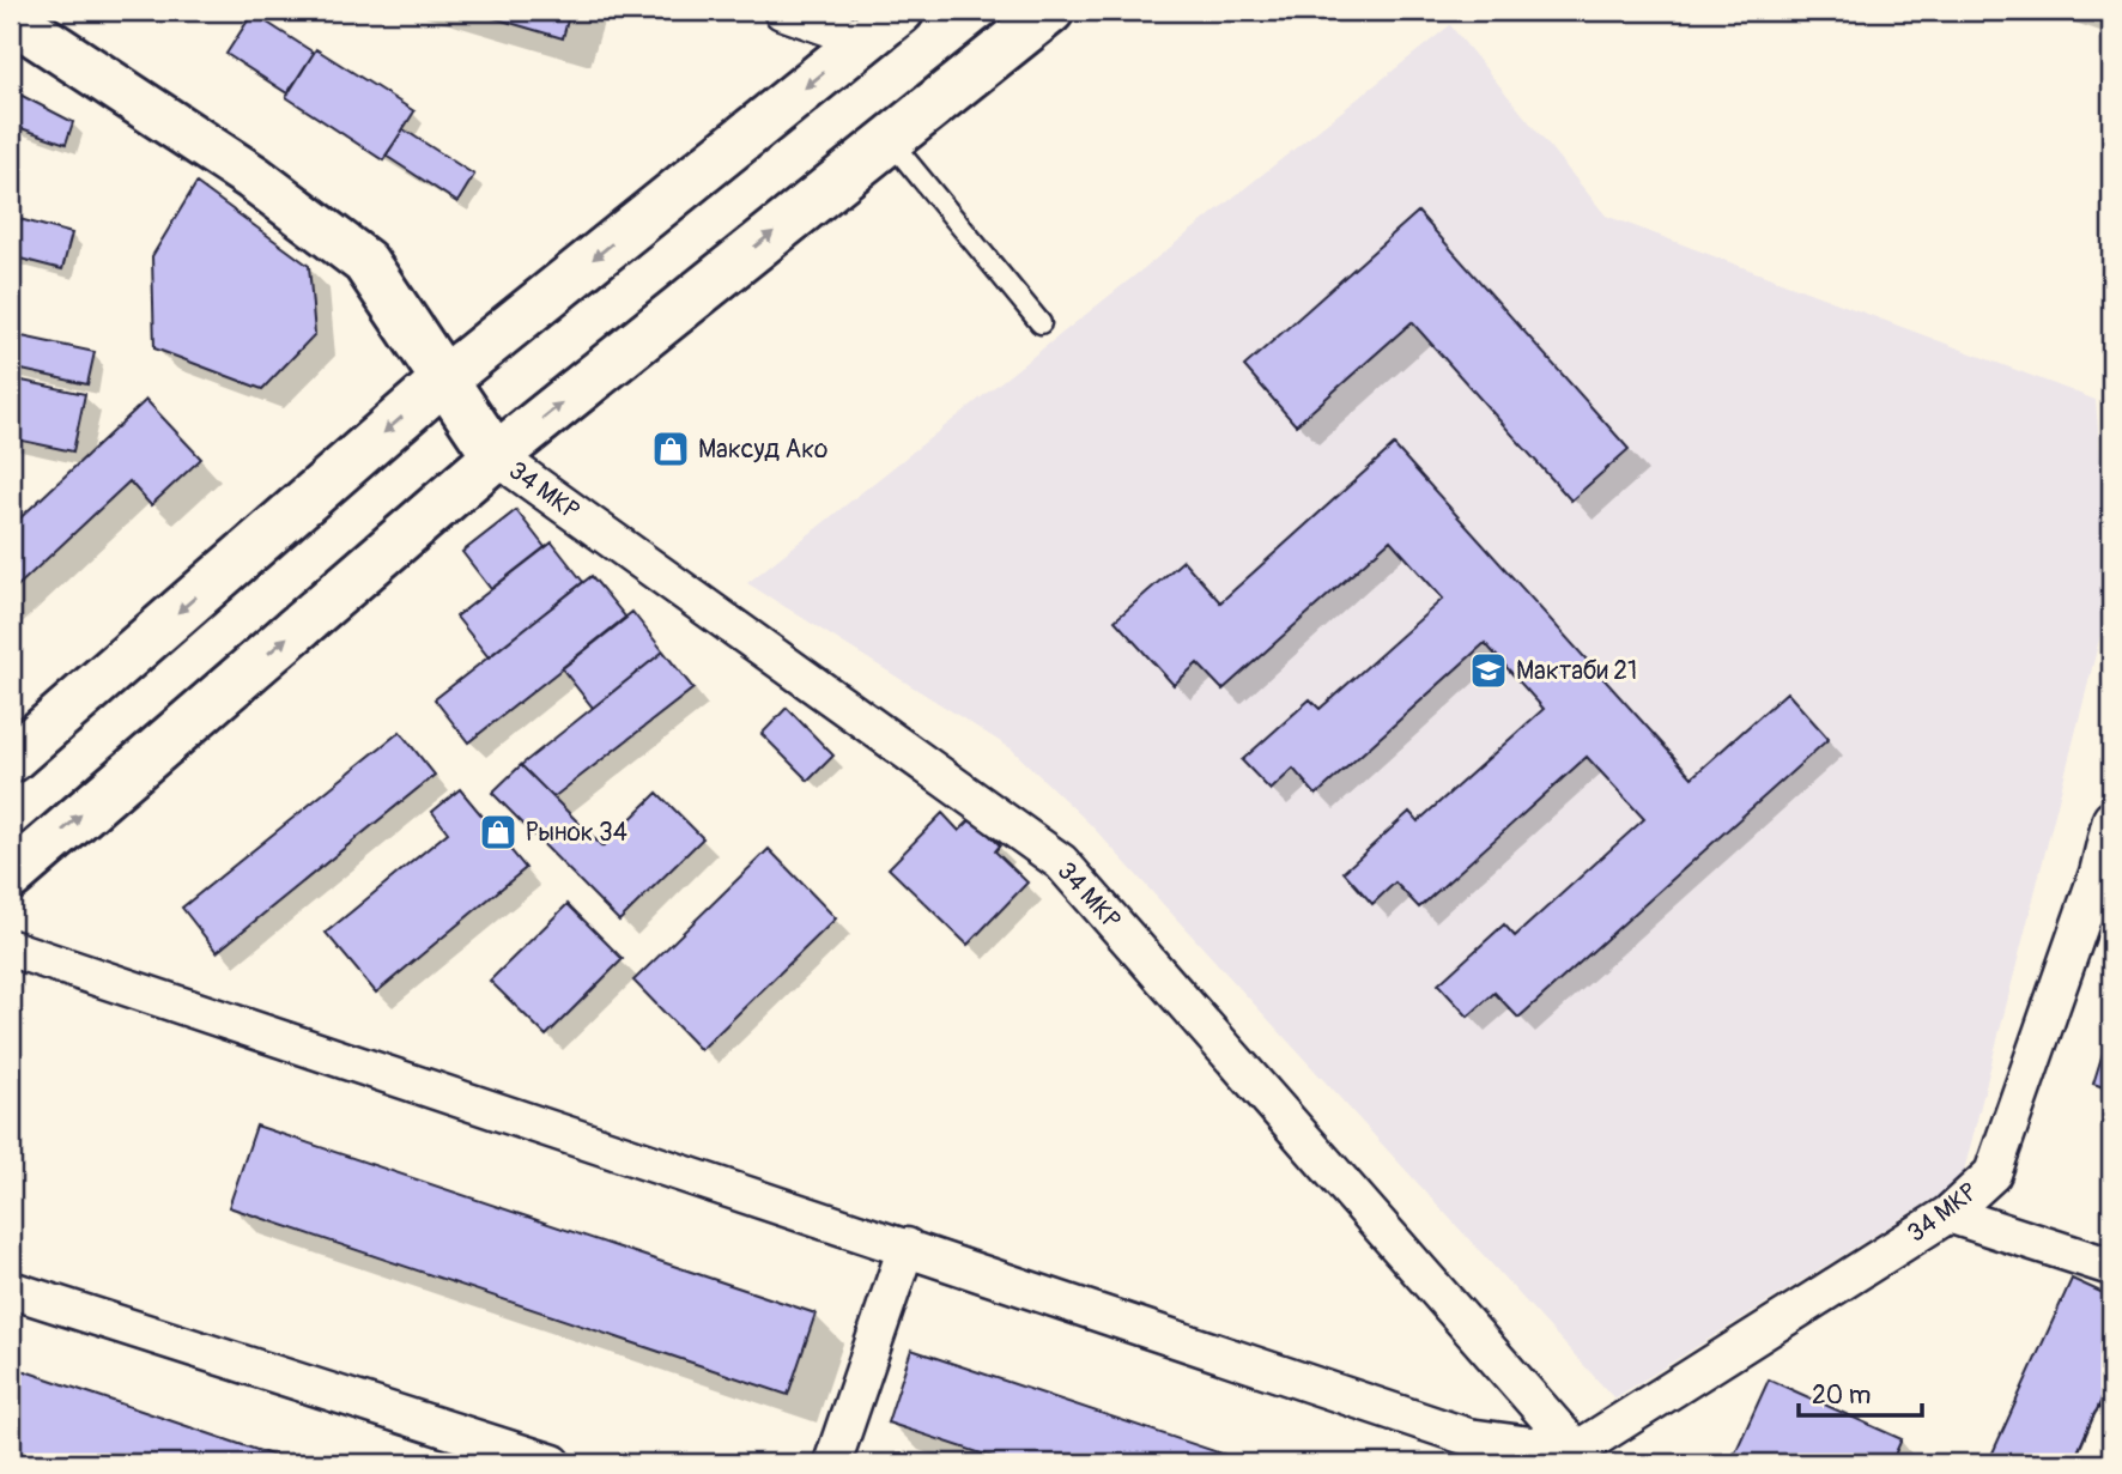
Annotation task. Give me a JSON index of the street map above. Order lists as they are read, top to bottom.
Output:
{
  "streets": {
    "street": ["34 МКР"]
  },
  "places": {
    "shop": ["Максуд Ако", "Рынок 34"],
    "school or university": ["Мактаби 21"]
  },
  "scale_bar": "20 m"
}
